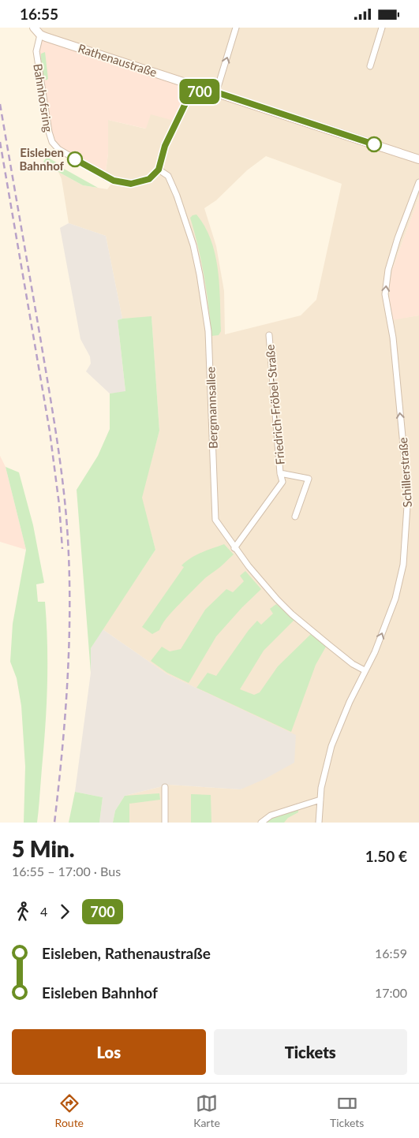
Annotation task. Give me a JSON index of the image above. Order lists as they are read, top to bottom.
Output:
{
  "streets": {
    "main road": ["Rathenaustraße"],
    "street": [
      "Bahnhofsring",
      "Friedrich-Fröbel-Straße",
      "Bergmannsallee",
      "Schillerstraße"
    ]
  },
  "crossings": [
    ["Rathenaustraße", "Bahnhofsring"],
    ["Bahnhofsring", "Bergmannsallee"],
    ["Friedrich-Fröbel-Straße", "Bergmannsallee"],
    ["Bergmannsallee", "Schillerstraße"]
  ],
  "one_way": ["Schillerstraße"],
  "places": ["Eisleben Bahnhof"],
  "lines": ["bus line 700"],
  "page": {
    "status": "16:55",
    "on_map": "700",
    "heading": ["5 Min.", "16:55 – 17:00 · Bus", "1.50 €"],
    "legs": ["4", "700"],
    "list": [
      {
        "name": "Eisleben, Rathenaustraße",
        "value": "16:59"
      },
      {
        "name": "Eisleben Bahnhof",
        "value": "17:00"
      }
    ],
    "buttons": ["Los", "Tickets"],
    "tabs": ["Route", "Karte", "Tickets"]
  }
}
